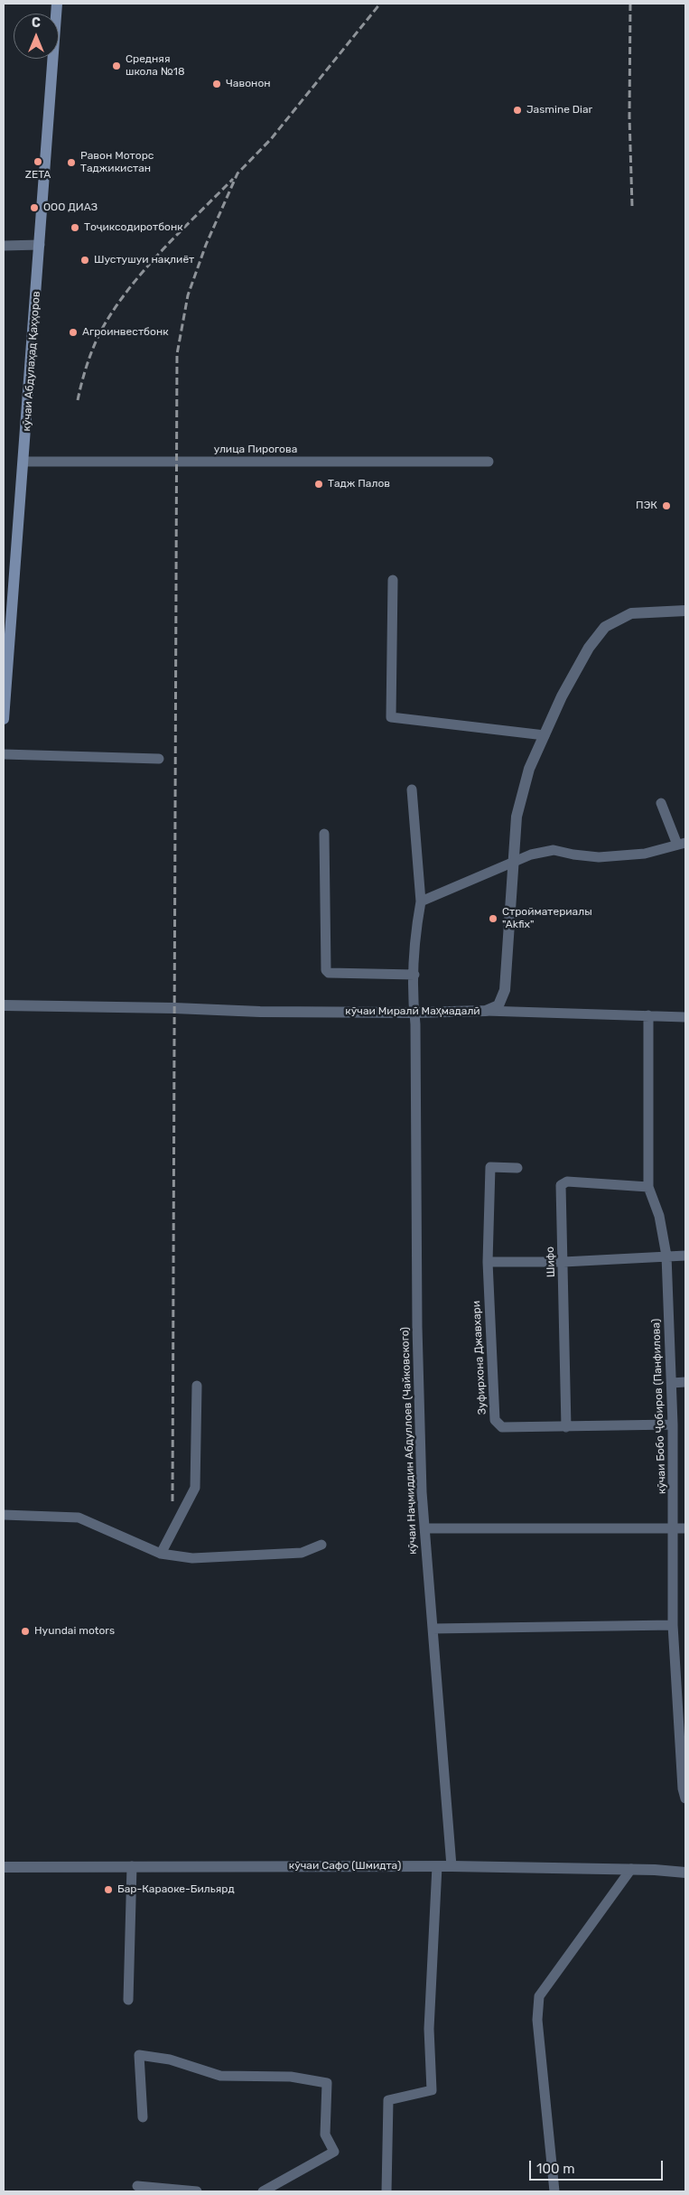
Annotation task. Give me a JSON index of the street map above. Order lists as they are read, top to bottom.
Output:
{
  "streets": {
    "main road": ["кӯчаи Абдулаҳад Қаҳҳоров"],
    "street": [
      "улица Пирогова",
      "кӯчаи Миралӣ Маҳмадалӣ",
      "Шифо",
      "Зуфирхона Джавхари",
      "кӯчаи Бобо Ҷобиров (Панфилова)",
      "кӯчаи Наҷмиддин Абдуллоев (Чайковского)",
      "кӯчаи Сафо (Шмидта)"
    ]
  },
  "crossings": [
    ["кӯчаи Абдулаҳад Қаҳҳоров", "улица Пирогова"],
    ["кӯчаи Миралӣ Маҳмадалӣ", "кӯчаи Наҷмиддин Абдуллоев (Чайковского)"],
    ["Шифо", "Зуфирхона Джавхари"],
    ["Шифо", "кӯчаи Бобо Ҷобиров (Панфилова)"],
    ["Зуфирхона Джавхари", "кӯчаи Бобо Ҷобиров (Панфилова)"],
    ["кӯчаи Наҷмиддин Абдуллоев (Чайковского)", "кӯчаи Сафо (Шмидта)"]
  ],
  "places": [
    "Средняя школа №18",
    "Чавонон",
    "Jasmine Diar",
    "ZETA",
    "Равон Моторс Таджикистан",
    "ООО ДИАЗ",
    "Тоҷиксодиротбонк",
    "Шустушуи нақлиёт",
    "Агроинвестбонк",
    "Тадж Палов",
    "ПЭК",
    "Стройматериалы \"Akfix\"",
    "Hyundai motors",
    "Бар-Караоке-Бильярд"
  ],
  "scale_bar": "100 m",
  "north": "top"
}
